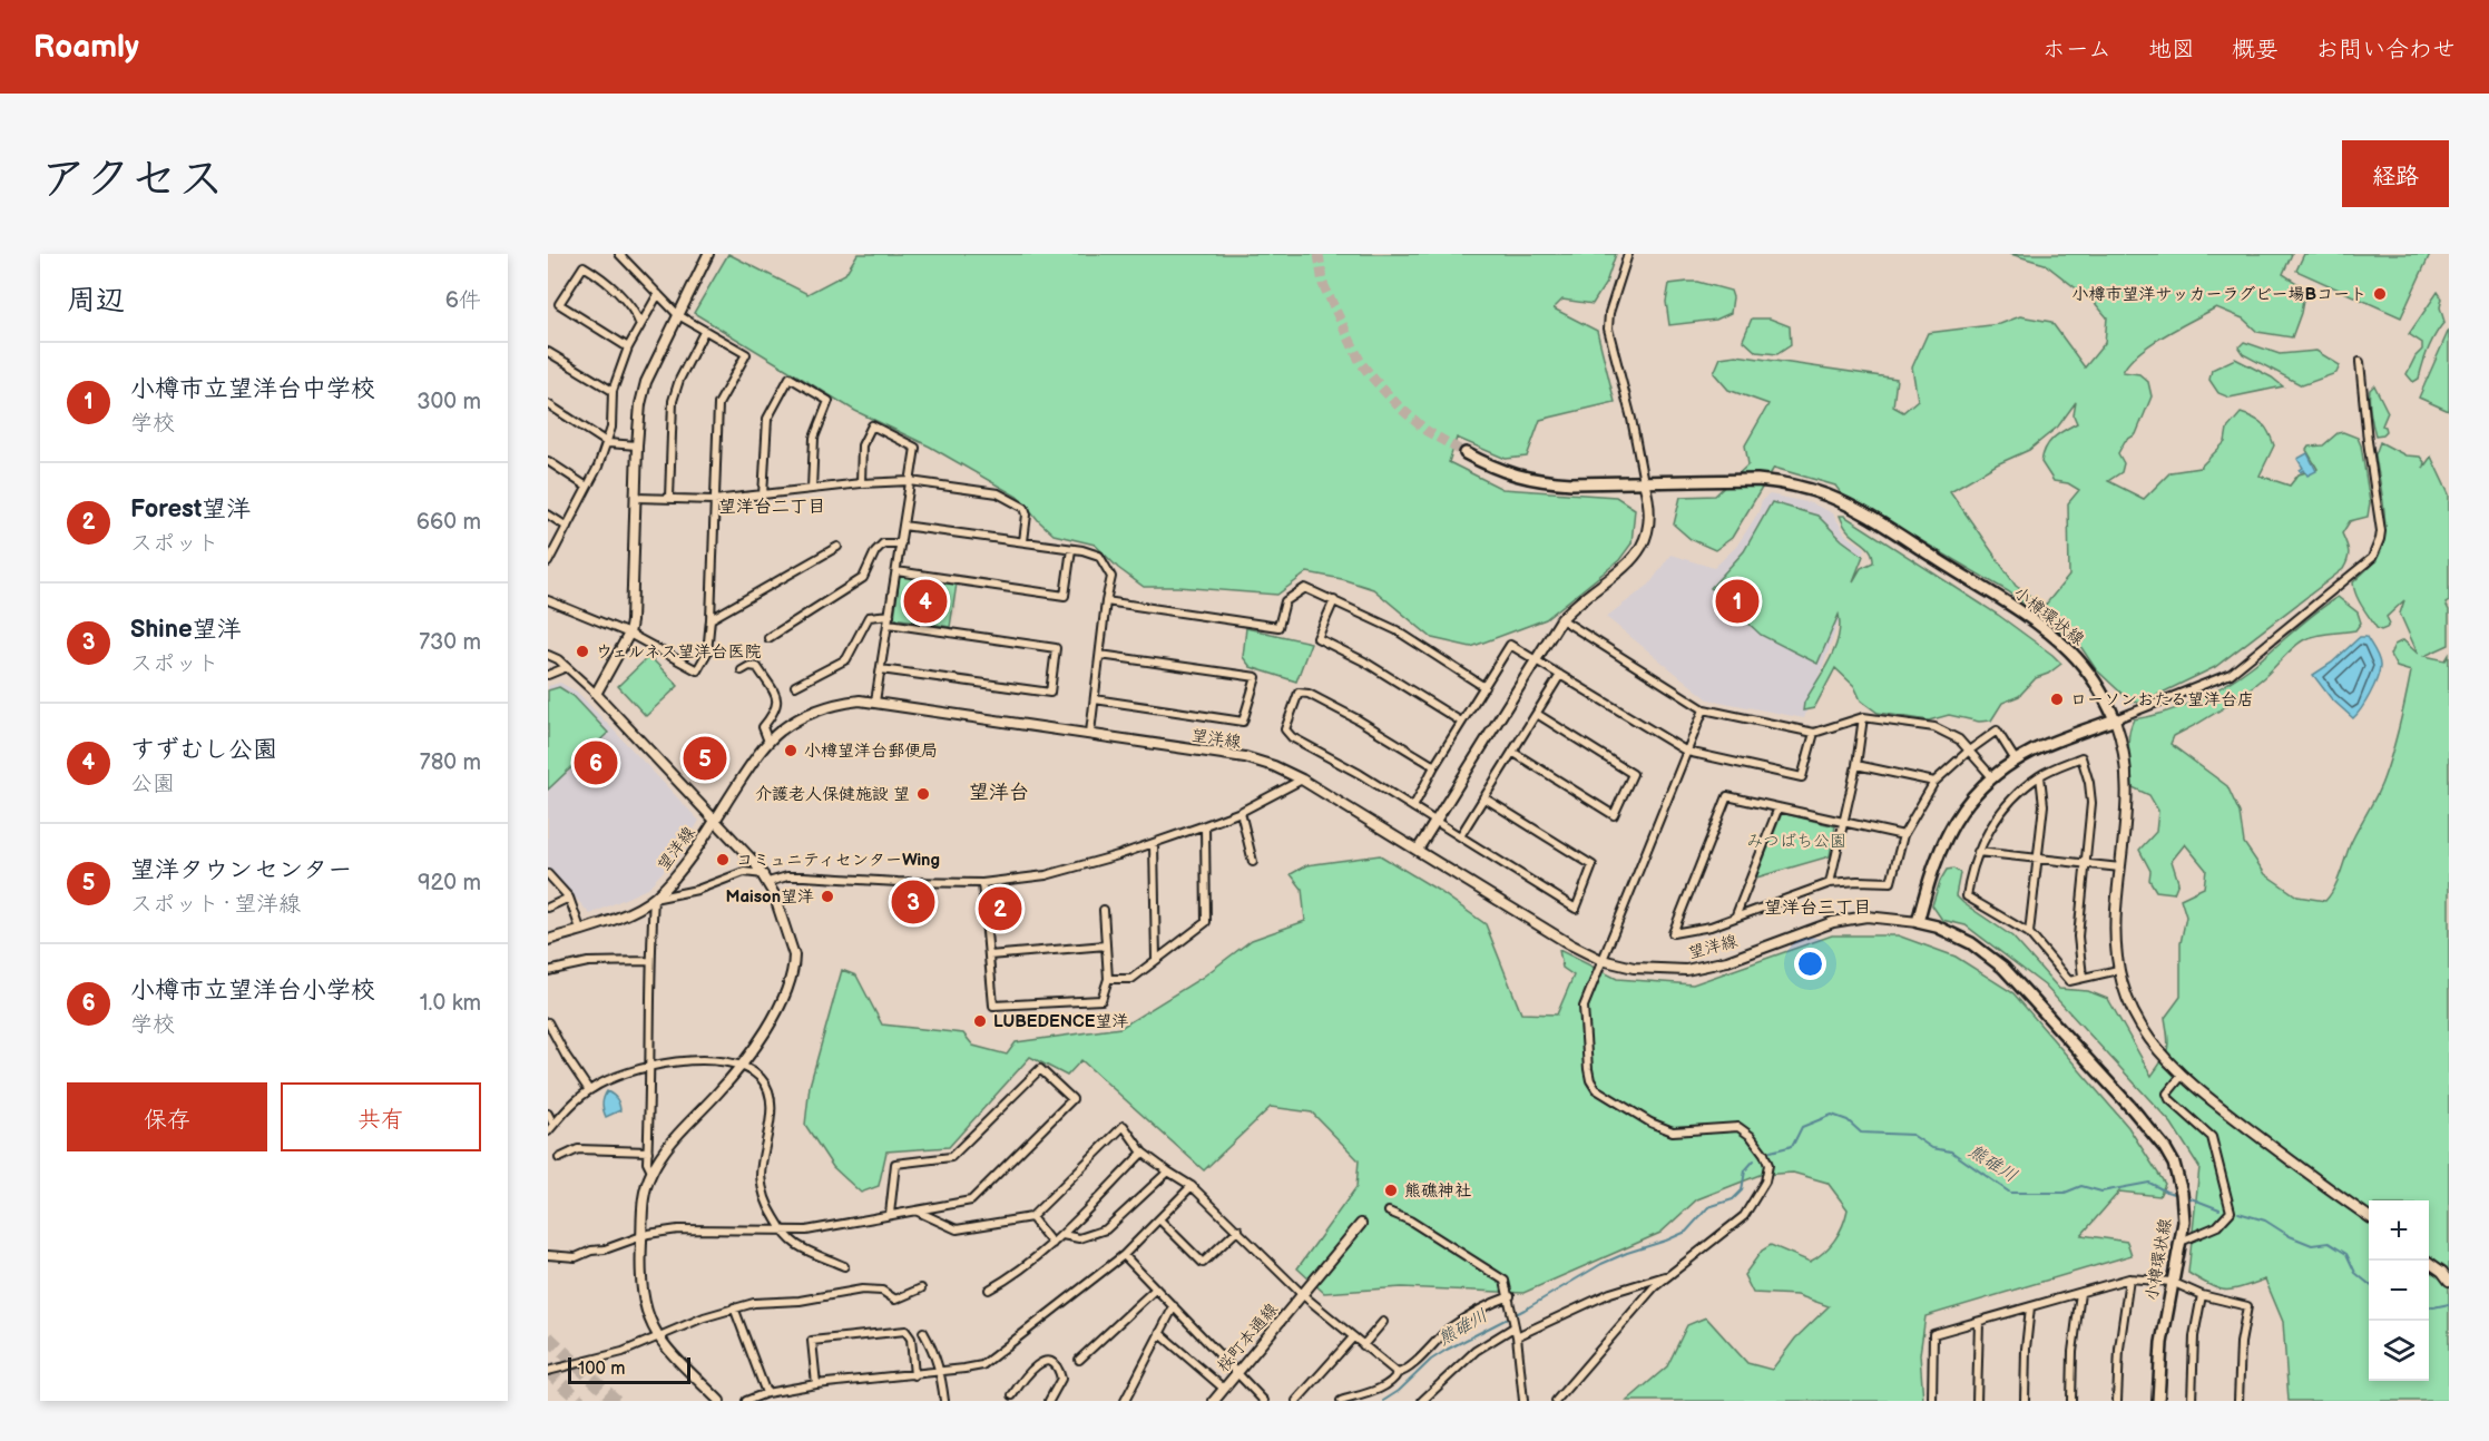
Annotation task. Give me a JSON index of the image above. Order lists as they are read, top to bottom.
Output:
{
  "streets": {
    "main road": ["小樽環状線"],
    "street": ["望洋線", "桜町本通線"]
  },
  "crossings": [
    ["小樽環状線", "望洋線"]
  ],
  "districts": ["望洋台二丁目", "望洋台", "望洋台三丁目"],
  "water": ["熊碓川"],
  "parks": ["みつばち公園"],
  "places": [
    "小樽市望洋サッカーラグビー場Bコート",
    "ウェルネス望洋台医院",
    "ローソンおたる望洋台店",
    "小樽望洋台郵便局",
    "介護老人保健施設 望",
    "コミュニティセンターWing",
    "Maison望洋",
    "LUBEDENCE望洋",
    "熊礁神社"
  ],
  "scale_bar": "100 m",
  "page": {
    "header": "Roamly",
    "nav": [
      "ホーム",
      "地図",
      "概要",
      "お問い合わせ"
    ],
    "title": "アクセス",
    "buttons": [
      "経路",
      ["保存", "共有"]
    ],
    "heading": ["周辺", "6件"],
    "list": [
      {
        "mark": "1",
        "name": "小樽市立望洋台中学校",
        "note": "学校",
        "value": "300 m"
      },
      {
        "mark": "2",
        "name": "Forest望洋",
        "note": "スポット",
        "value": "660 m"
      },
      {
        "mark": "3",
        "name": "Shine望洋",
        "note": "スポット",
        "value": "730 m"
      },
      {
        "mark": "4",
        "name": "すずむし公園",
        "note": "公園",
        "value": "780 m"
      },
      {
        "mark": "5",
        "name": "望洋タウンセンター",
        "note": "スポット · 望洋線",
        "value": "920 m"
      },
      {
        "mark": "6",
        "name": "小樽市立望洋台小学校",
        "note": "学校",
        "value": "1.0 km"
      }
    ],
    "pins": [
      "1",
      "4",
      "5",
      "6",
      "3",
      "2"
    ],
    "map_buttons": ["+", "−"],
    "scale": "100 m"
  }
}
